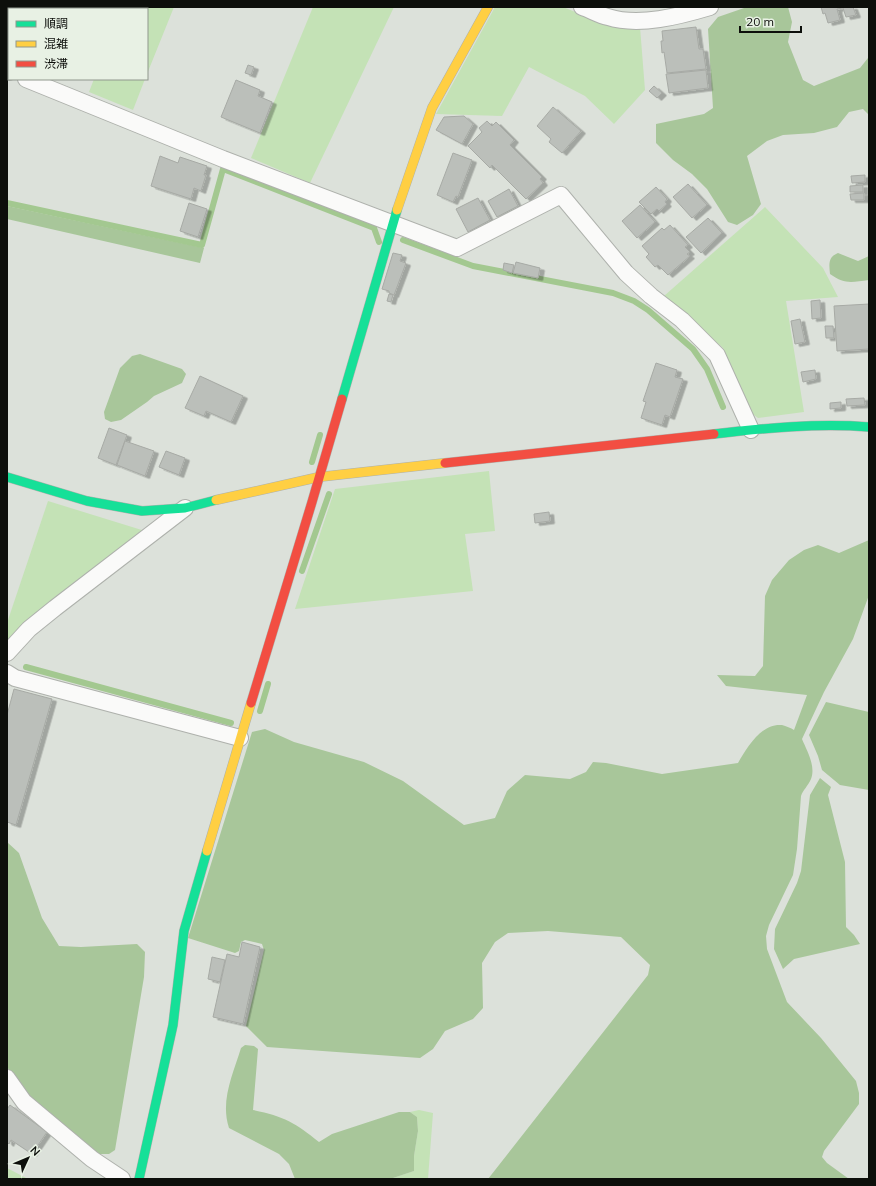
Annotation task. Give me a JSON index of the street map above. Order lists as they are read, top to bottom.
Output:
{
  "legend": ["順調", "混雑", "渋滞"],
  "scale_bar": "20 m",
  "north": "top right"
}
